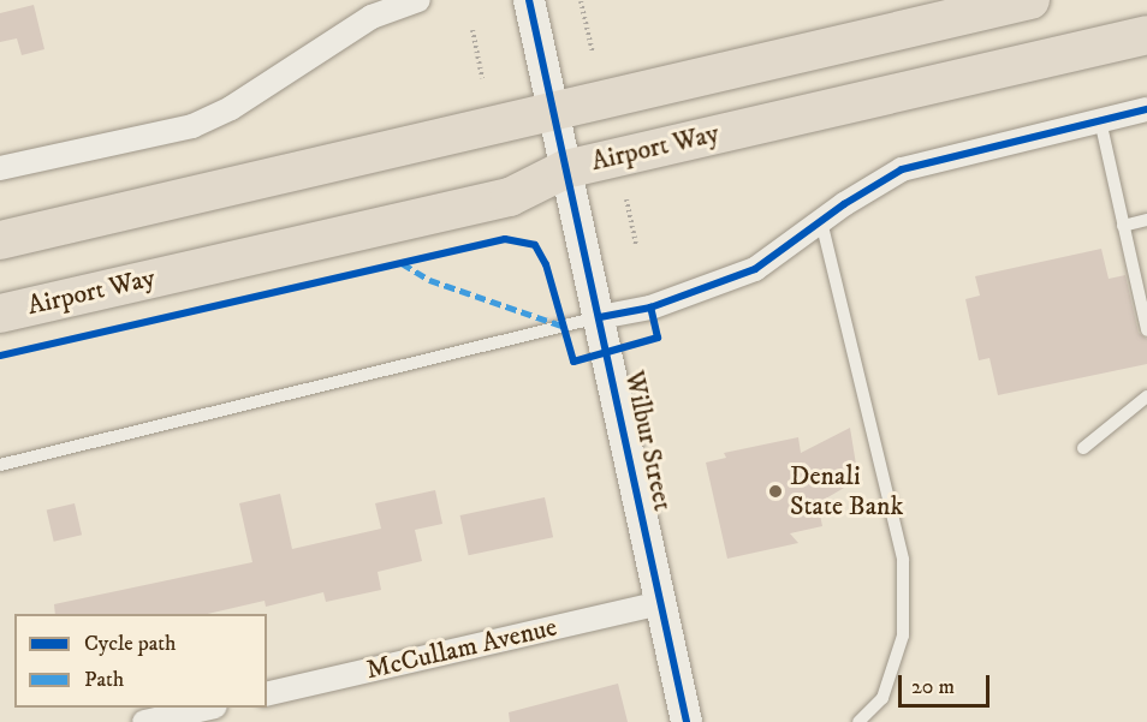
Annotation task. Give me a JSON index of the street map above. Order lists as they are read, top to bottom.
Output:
{
  "streets": {
    "main road": ["Airport Way"],
    "street": ["Wilbur Street", "McCullam Avenue"]
  },
  "crossings": [
    ["Airport Way", "Wilbur Street"],
    ["Wilbur Street", "McCullam Avenue"]
  ],
  "places": ["Denali State Bank"],
  "legend": ["Cycle path", "Path"],
  "scale_bar": "20 m"
}
